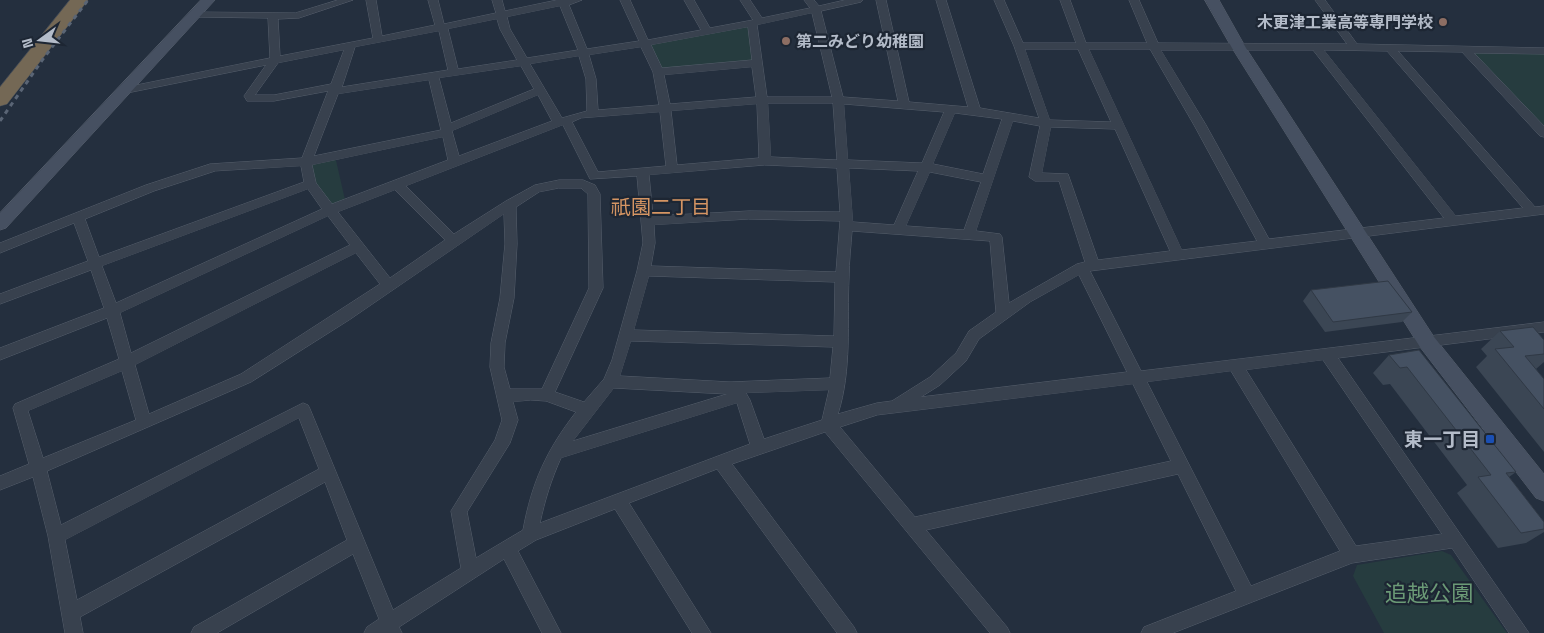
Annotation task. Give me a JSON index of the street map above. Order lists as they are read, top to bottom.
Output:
{
  "districts": ["祇園二丁目"],
  "parks": ["追越公園"],
  "places": {
    "other": ["木更津工業高等専門学校", "第二みどり幼稚園"],
    "transit": ["東一丁目"]
  },
  "north": "left"
}
